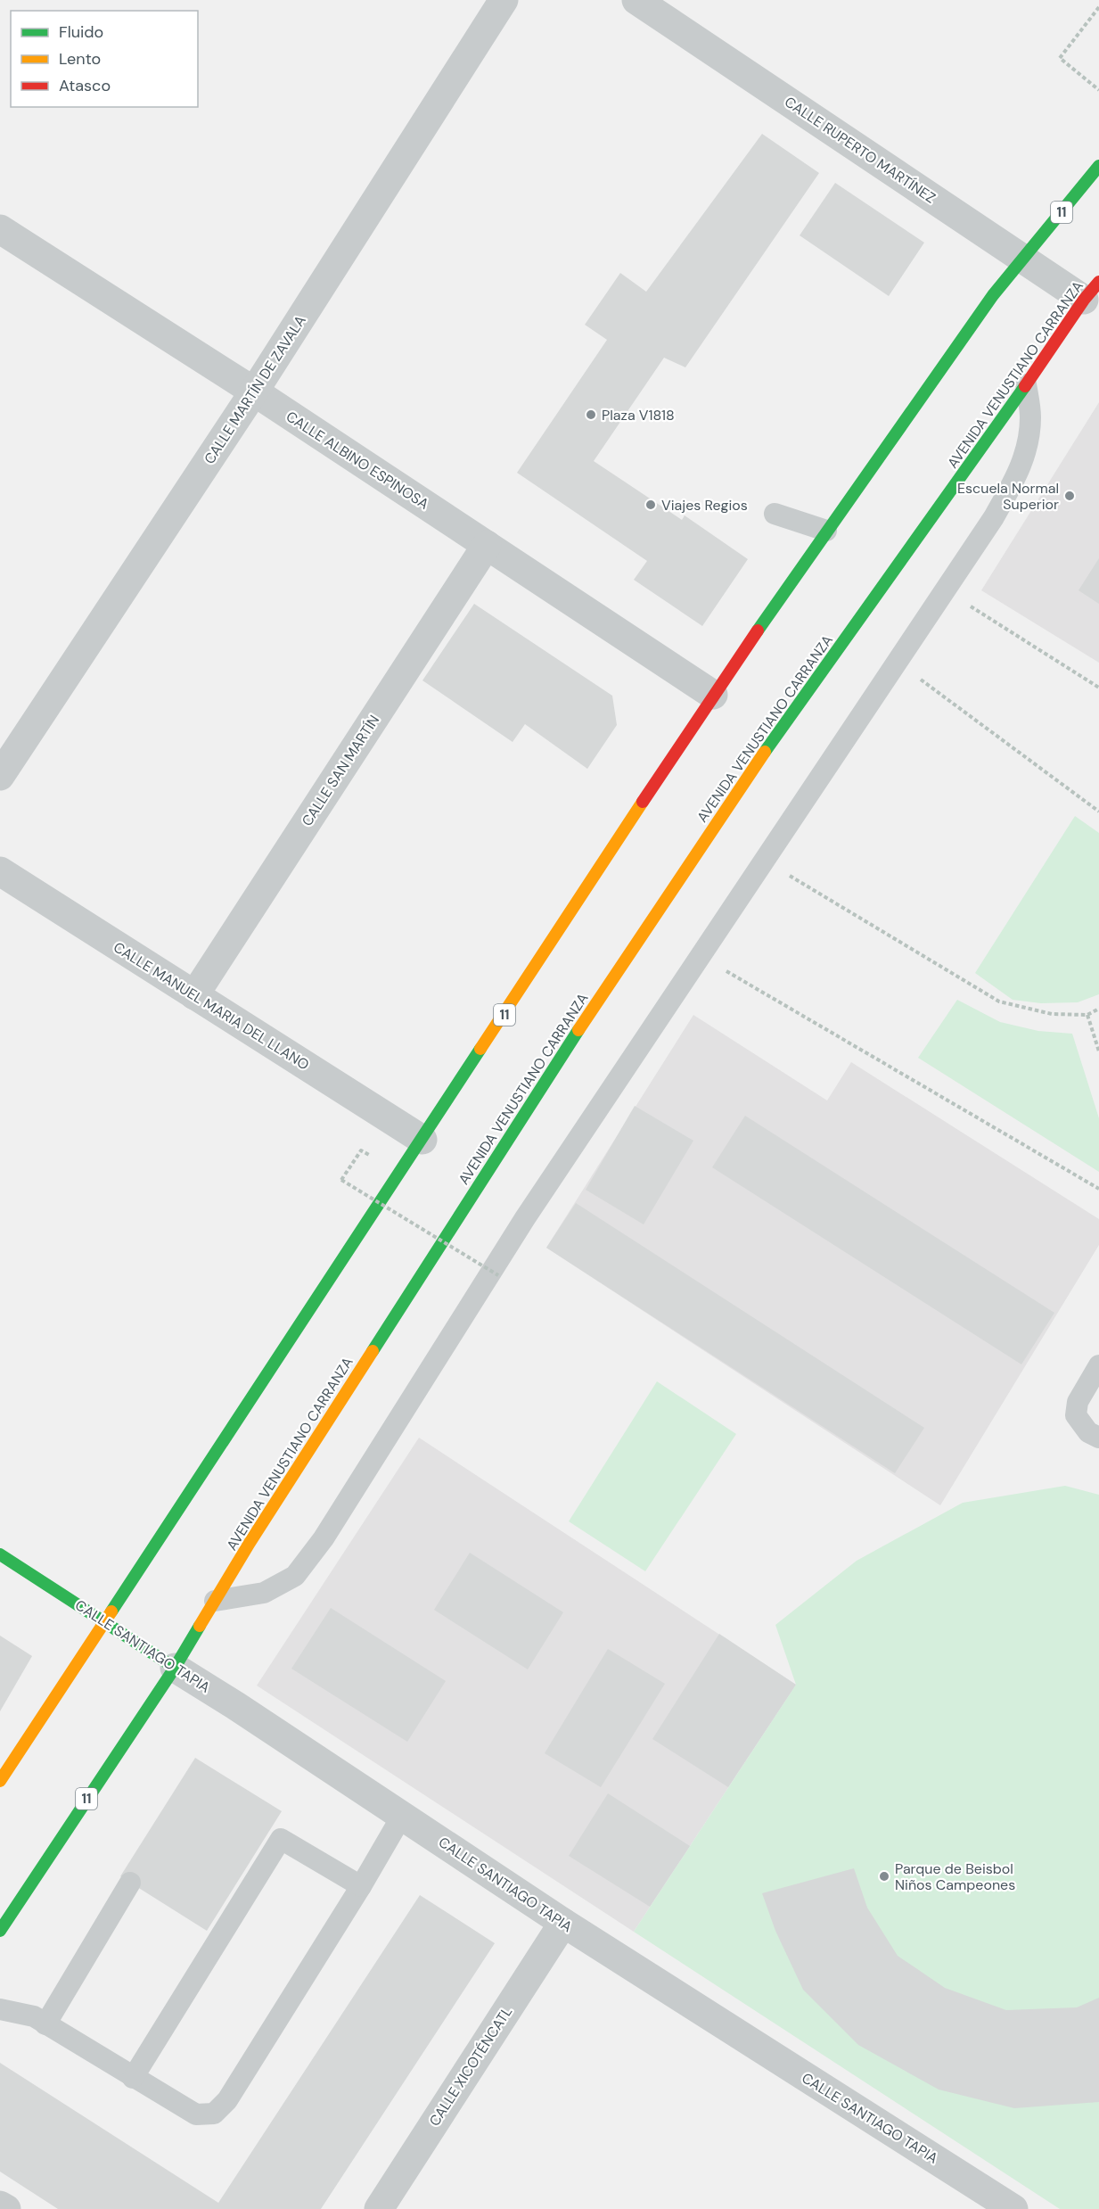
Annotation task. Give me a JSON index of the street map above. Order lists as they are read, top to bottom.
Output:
{
  "streets": {
    "main road": ["11", "AVENIDA VENUSTIANO CARRANZA", "CALLE SANTIAGO TAPIA"],
    "street": [
      "CALLE RUPERTO MARTÍNEZ",
      "CALLE MARTÍN DE ZAVALA",
      "CALLE ALBINO ESPINOSA",
      "CALLE SAN MARTÍN",
      "CALLE MANUEL MARIA DEL LLANO",
      "CALLE XICOTÉNCATL"
    ]
  },
  "crossings": [
    ["CALLE RUPERTO MARTÍNEZ", "11"],
    ["CALLE RUPERTO MARTÍNEZ", "AVENIDA VENUSTIANO CARRANZA"],
    ["11", "CALLE ALBINO ESPINOSA"],
    ["11", "CALLE MANUEL MARIA DEL LLANO"],
    ["11", "CALLE SANTIAGO TAPIA"],
    ["AVENIDA VENUSTIANO CARRANZA", "CALLE SANTIAGO TAPIA"],
    ["CALLE MARTÍN DE ZAVALA", "CALLE ALBINO ESPINOSA"],
    ["CALLE ALBINO ESPINOSA", "CALLE SAN MARTÍN"],
    ["CALLE SAN MARTÍN", "CALLE MANUEL MARIA DEL LLANO"],
    ["CALLE SANTIAGO TAPIA", "CALLE XICOTÉNCATL"]
  ],
  "places": [
    "Plaza V1818",
    "Escuela Normal Superior",
    "Viajes Regios",
    "Parque de Beisbol Niños Campeones"
  ],
  "legend": ["Fluido", "Lento", "Atasco"]
}
